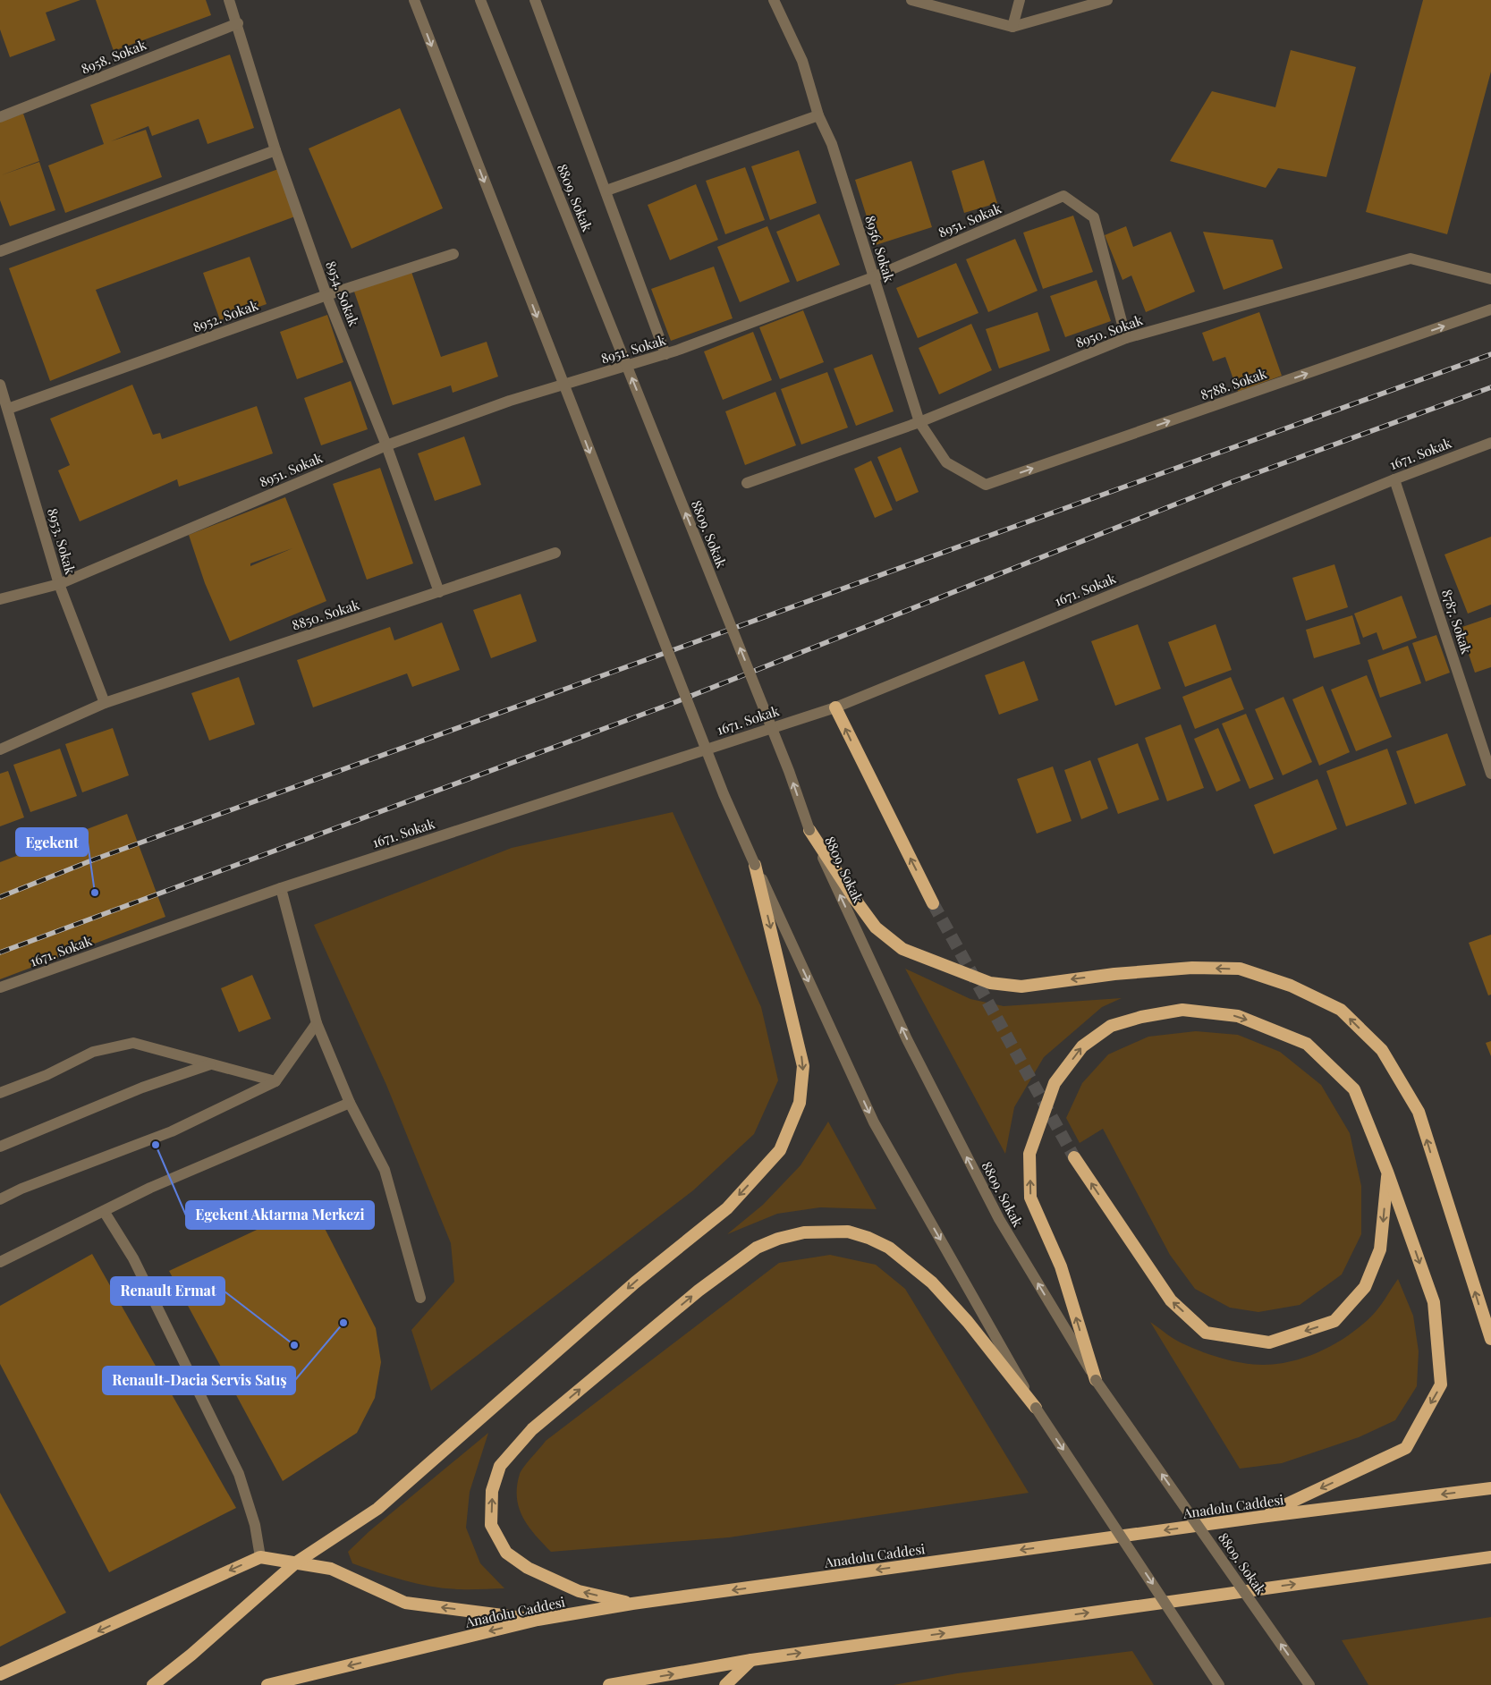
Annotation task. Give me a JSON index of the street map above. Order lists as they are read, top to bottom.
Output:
{
  "streets": {
    "highway": ["Anadolu Caddesi"],
    "street": [
      "8958. Sokak",
      "8809. Sokak",
      "8951. Sokak",
      "8956. Sokak",
      "8954. Sokak",
      "8952. Sokak",
      "8950. Sokak",
      "8788. Sokak",
      "1671. Sokak",
      "8953. Sokak",
      "8850. Sokak",
      "8787. Sokak"
    ]
  },
  "crossings": [
    ["8958. Sokak", "8954. Sokak"],
    ["8951. Sokak", "8956. Sokak"],
    ["8951. Sokak", "8954. Sokak"],
    ["8951. Sokak", "8950. Sokak"],
    ["8951. Sokak", "8953. Sokak"],
    ["8956. Sokak", "8950. Sokak"],
    ["8956. Sokak", "8788. Sokak"],
    ["8954. Sokak", "8952. Sokak"],
    ["8954. Sokak", "8850. Sokak"],
    ["8952. Sokak", "8953. Sokak"],
    ["1671. Sokak", "8787. Sokak"],
    ["8953. Sokak", "8850. Sokak"]
  ],
  "one_way": ["8788. Sokak"],
  "places": [
    "Egekent",
    "Egekent Aktarma Merkezi",
    "Renault-Dacia Servis Satış",
    "Renault Ermat"
  ]
}
